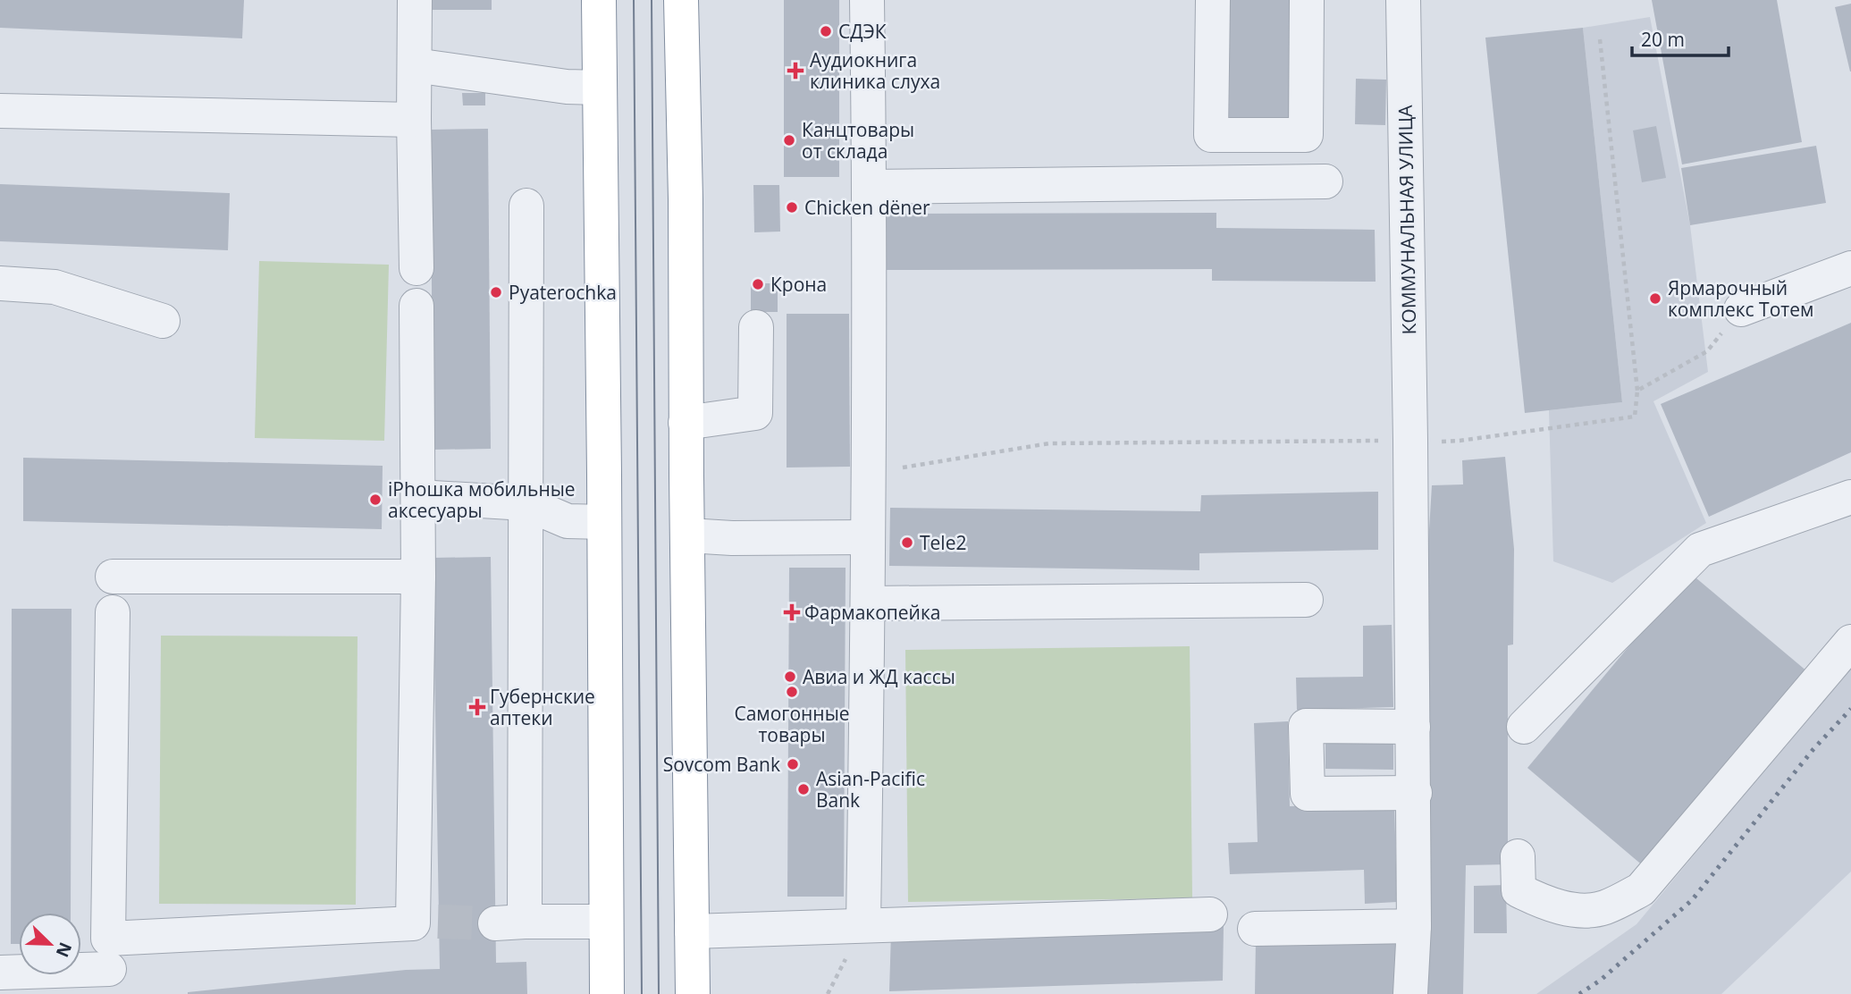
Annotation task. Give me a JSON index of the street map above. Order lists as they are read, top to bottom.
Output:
{
  "streets": {
    "street": ["КОММУНАЛЬНАЯ УЛИЦА"]
  },
  "places": {
    "other": [
      "СДЭК",
      "Канцтовары от склада",
      "Chicken dëner",
      "Крона",
      "Pyaterochka",
      "Ярмарочный комплекс Тотем",
      "iPhoшка мобильные аксесуары",
      "Tele2",
      "Авиа и ЖД кассы",
      "Самогонные товары",
      "Sovcom Bank",
      "Asian-Pacific Bank"
    ],
    "health": ["Аудиокнига клиника слуха", "Фармакопейка", "Губернские аптеки"]
  },
  "scale_bar": "20 m",
  "north": "bottom right"
}
